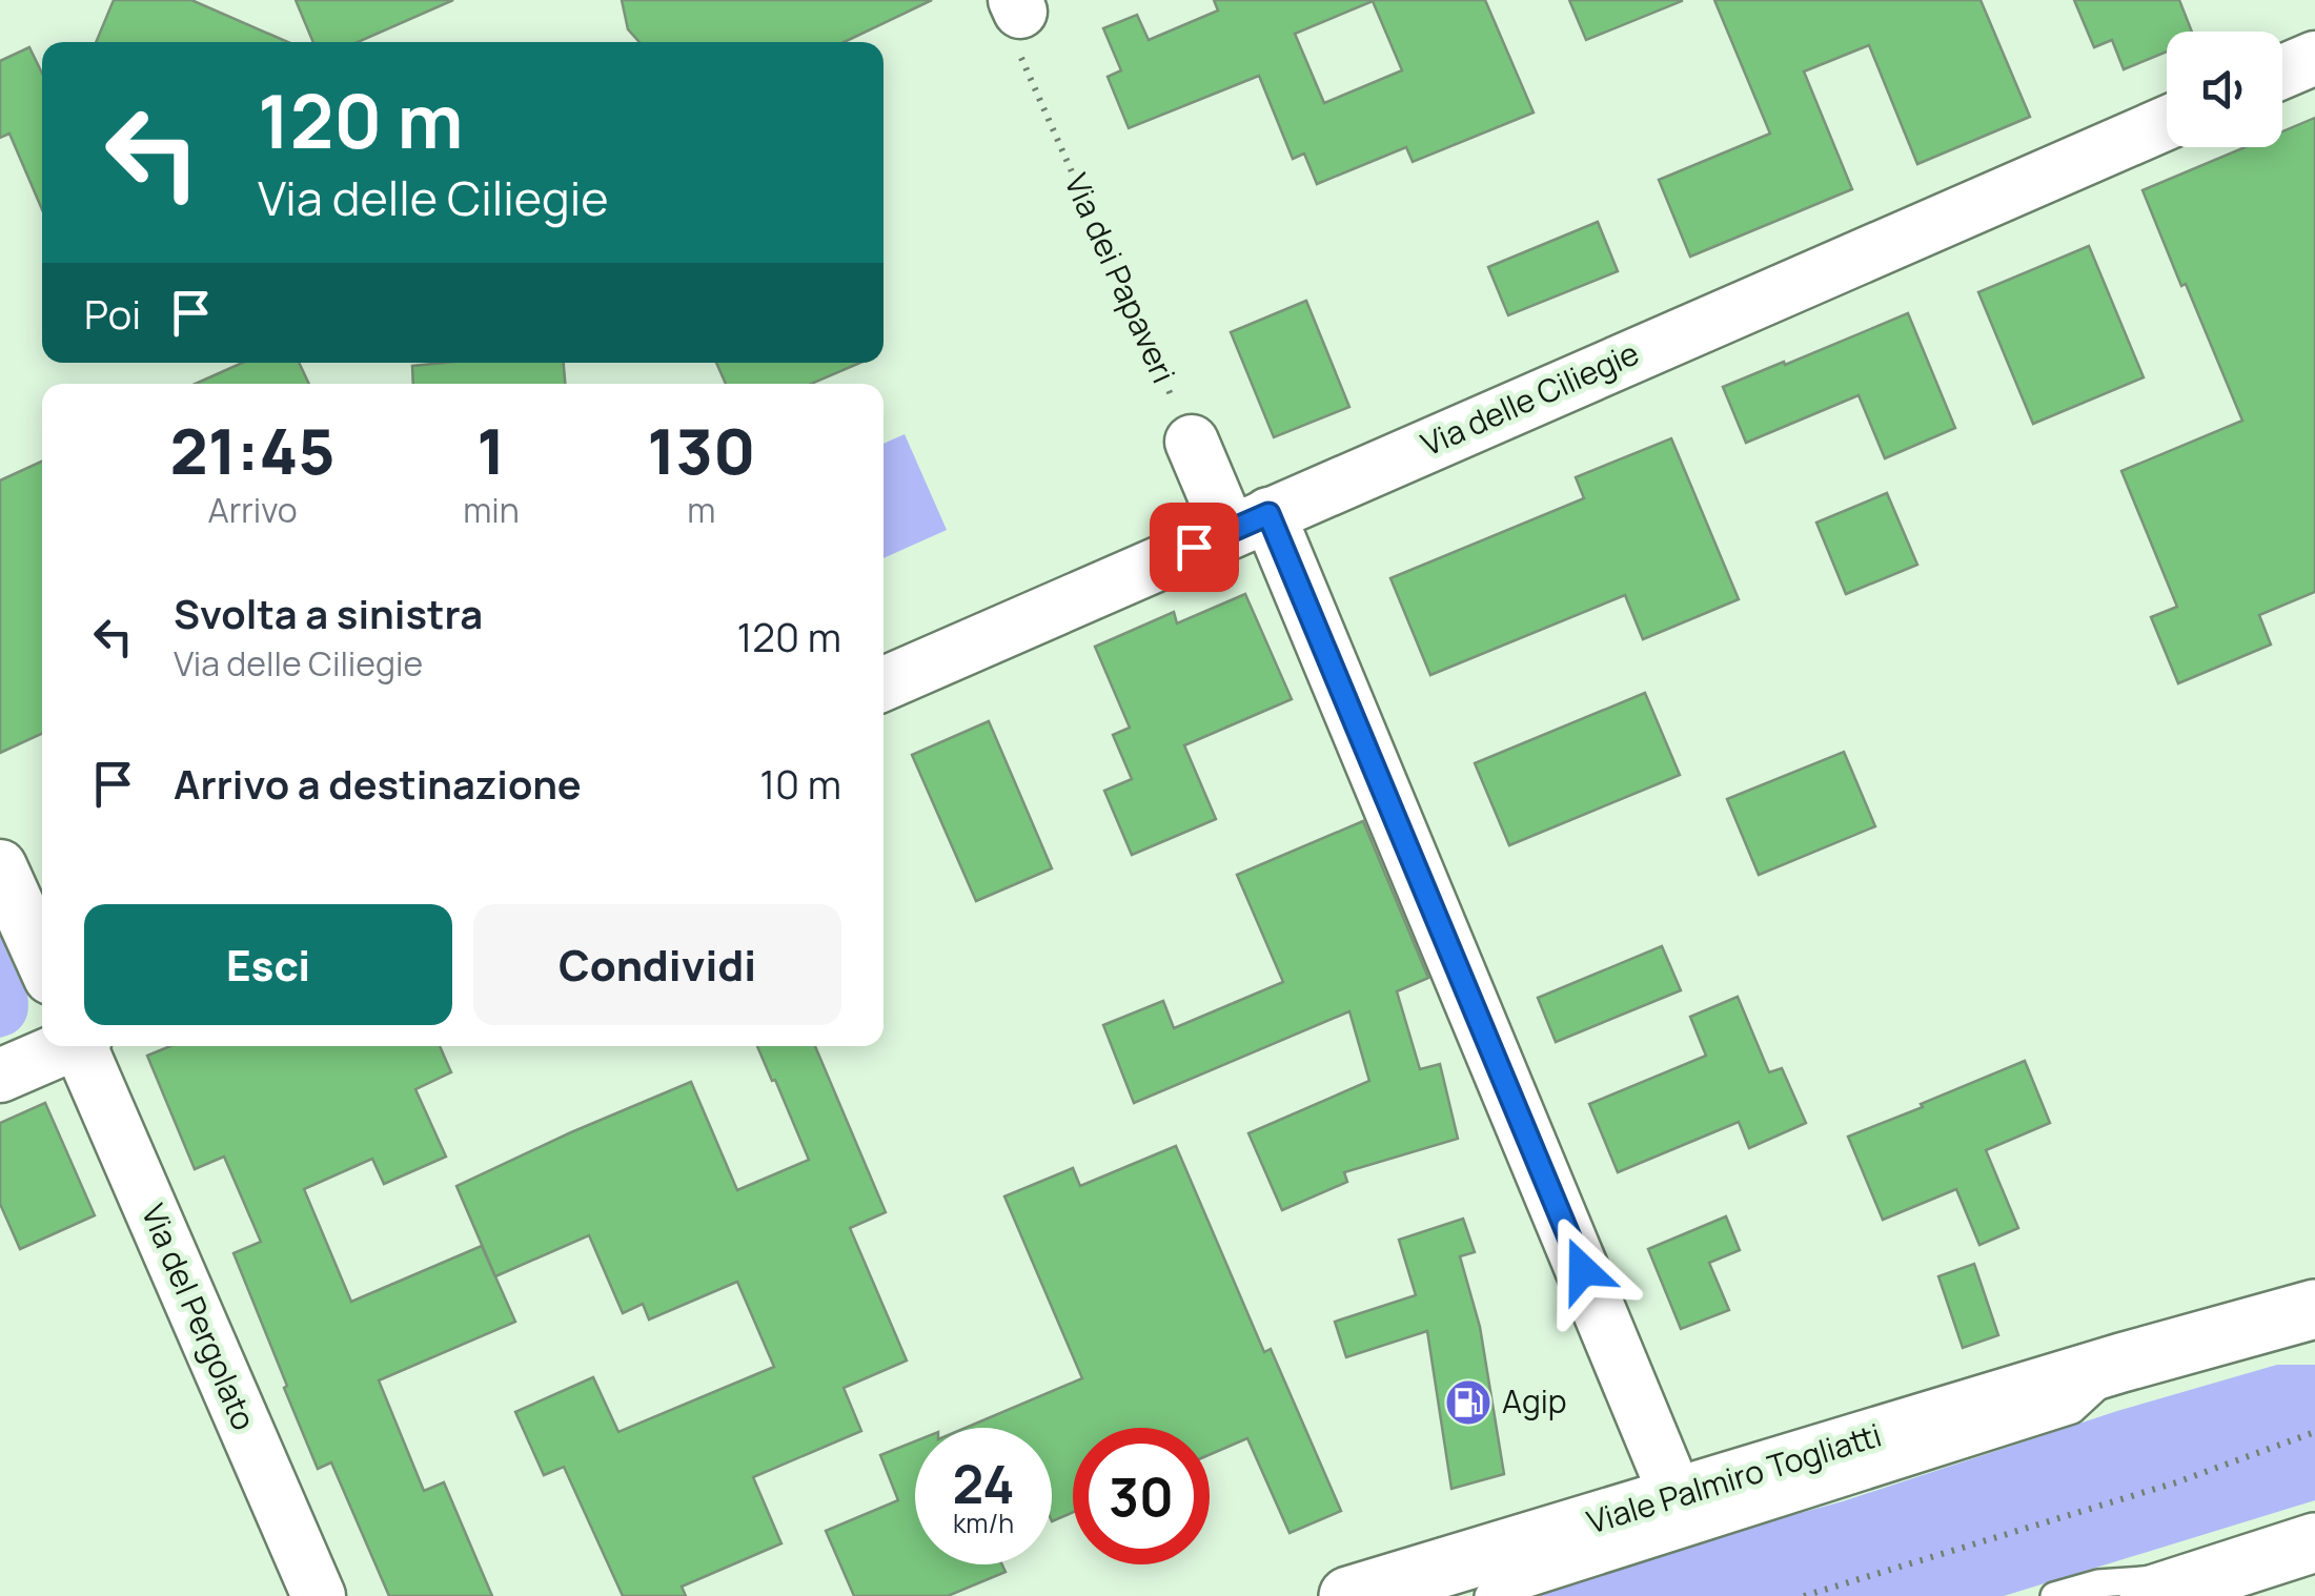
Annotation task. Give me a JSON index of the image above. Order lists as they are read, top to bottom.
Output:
{
  "streets": {
    "main road": ["Viale Palmiro Togliatti"],
    "street": ["Via delle Ciliegie", "Via del Pergolato"],
    "path": ["Via dei Papaveri"]
  },
  "places": {
    "fuel station": ["Agip"]
  },
  "page": {
    "turn": ["120 m", "Via delle Ciliegie"],
    "then": "Poi",
    "eta": [
      "21:45",
      "Arrivo",
      "1",
      "min",
      "130",
      "m"
    ],
    "list": [
      {
        "name": "Svolta a sinistra",
        "note": "Via delle Ciliegie",
        "value": "120 m"
      },
      {
        "name": "Arrivo a destinazione",
        "value": "10 m"
      }
    ],
    "buttons": ["Esci", "Condividi"],
    "speed": "24 km/h",
    "limit": "30"
  }
}
